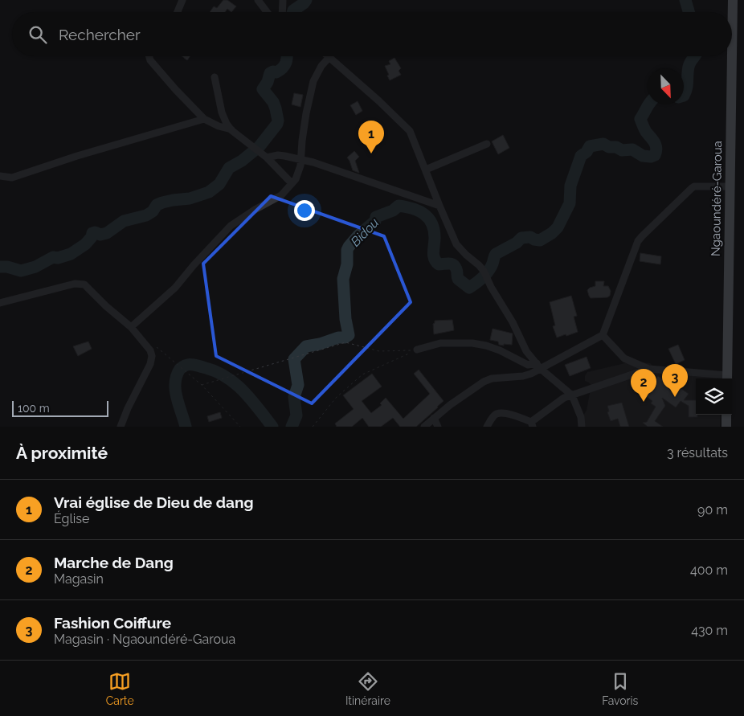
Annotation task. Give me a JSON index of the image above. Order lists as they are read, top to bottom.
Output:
{
  "streets": {
    "highway": ["Ngaoundéré-Garoua"]
  },
  "water": ["Bidou"],
  "scale_bar": "100 m",
  "north": "bottom right",
  "page": {
    "search": "Rechercher",
    "pins": ["1", "3", "2"],
    "scale": "100 m",
    "heading": ["À proximité", "3 résultats"],
    "list": [
      {
        "mark": "1",
        "name": "Vrai église de Dieu de dang",
        "note": "Église",
        "value": "90 m"
      },
      {
        "mark": "2",
        "name": "Marche de Dang",
        "note": "Magasin",
        "value": "400 m"
      },
      {
        "mark": "3",
        "name": "Fashion Coiffure",
        "note": "Magasin · Ngaoundéré-Garoua",
        "value": "430 m"
      }
    ],
    "nav": ["Carte", "Itinéraire", "Favoris"]
  }
}
